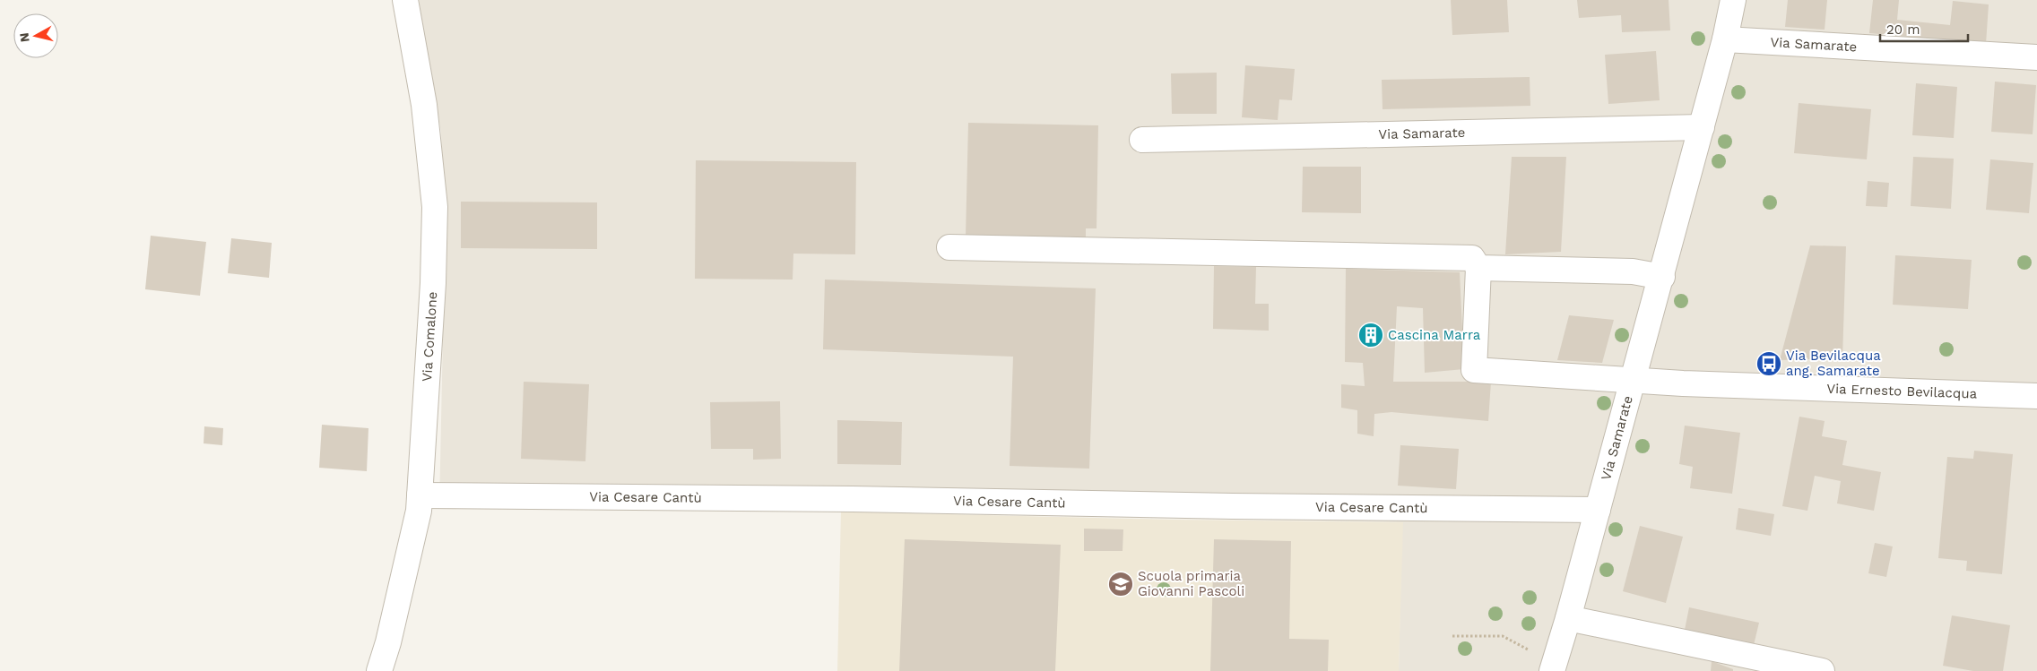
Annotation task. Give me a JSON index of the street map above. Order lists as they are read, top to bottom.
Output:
{
  "streets": {
    "street": [
      "Via Samarate",
      "Via Comalone",
      "Via Ernesto Bevilacqua",
      "Via Cesare Cantù"
    ]
  },
  "crossings": [
    ["Via Samarate", "Via Ernesto Bevilacqua"],
    ["Via Samarate", "Via Cesare Cantù"],
    ["Via Comalone", "Via Cesare Cantù"]
  ],
  "places": {
    "building": ["Cascina Marra"],
    "bus stop": ["Via Bevilacqua ang. Samarate"],
    "school or university": ["Scuola primaria Giovanni Pascoli"]
  },
  "scale_bar": "20 m",
  "north": "left"
}
